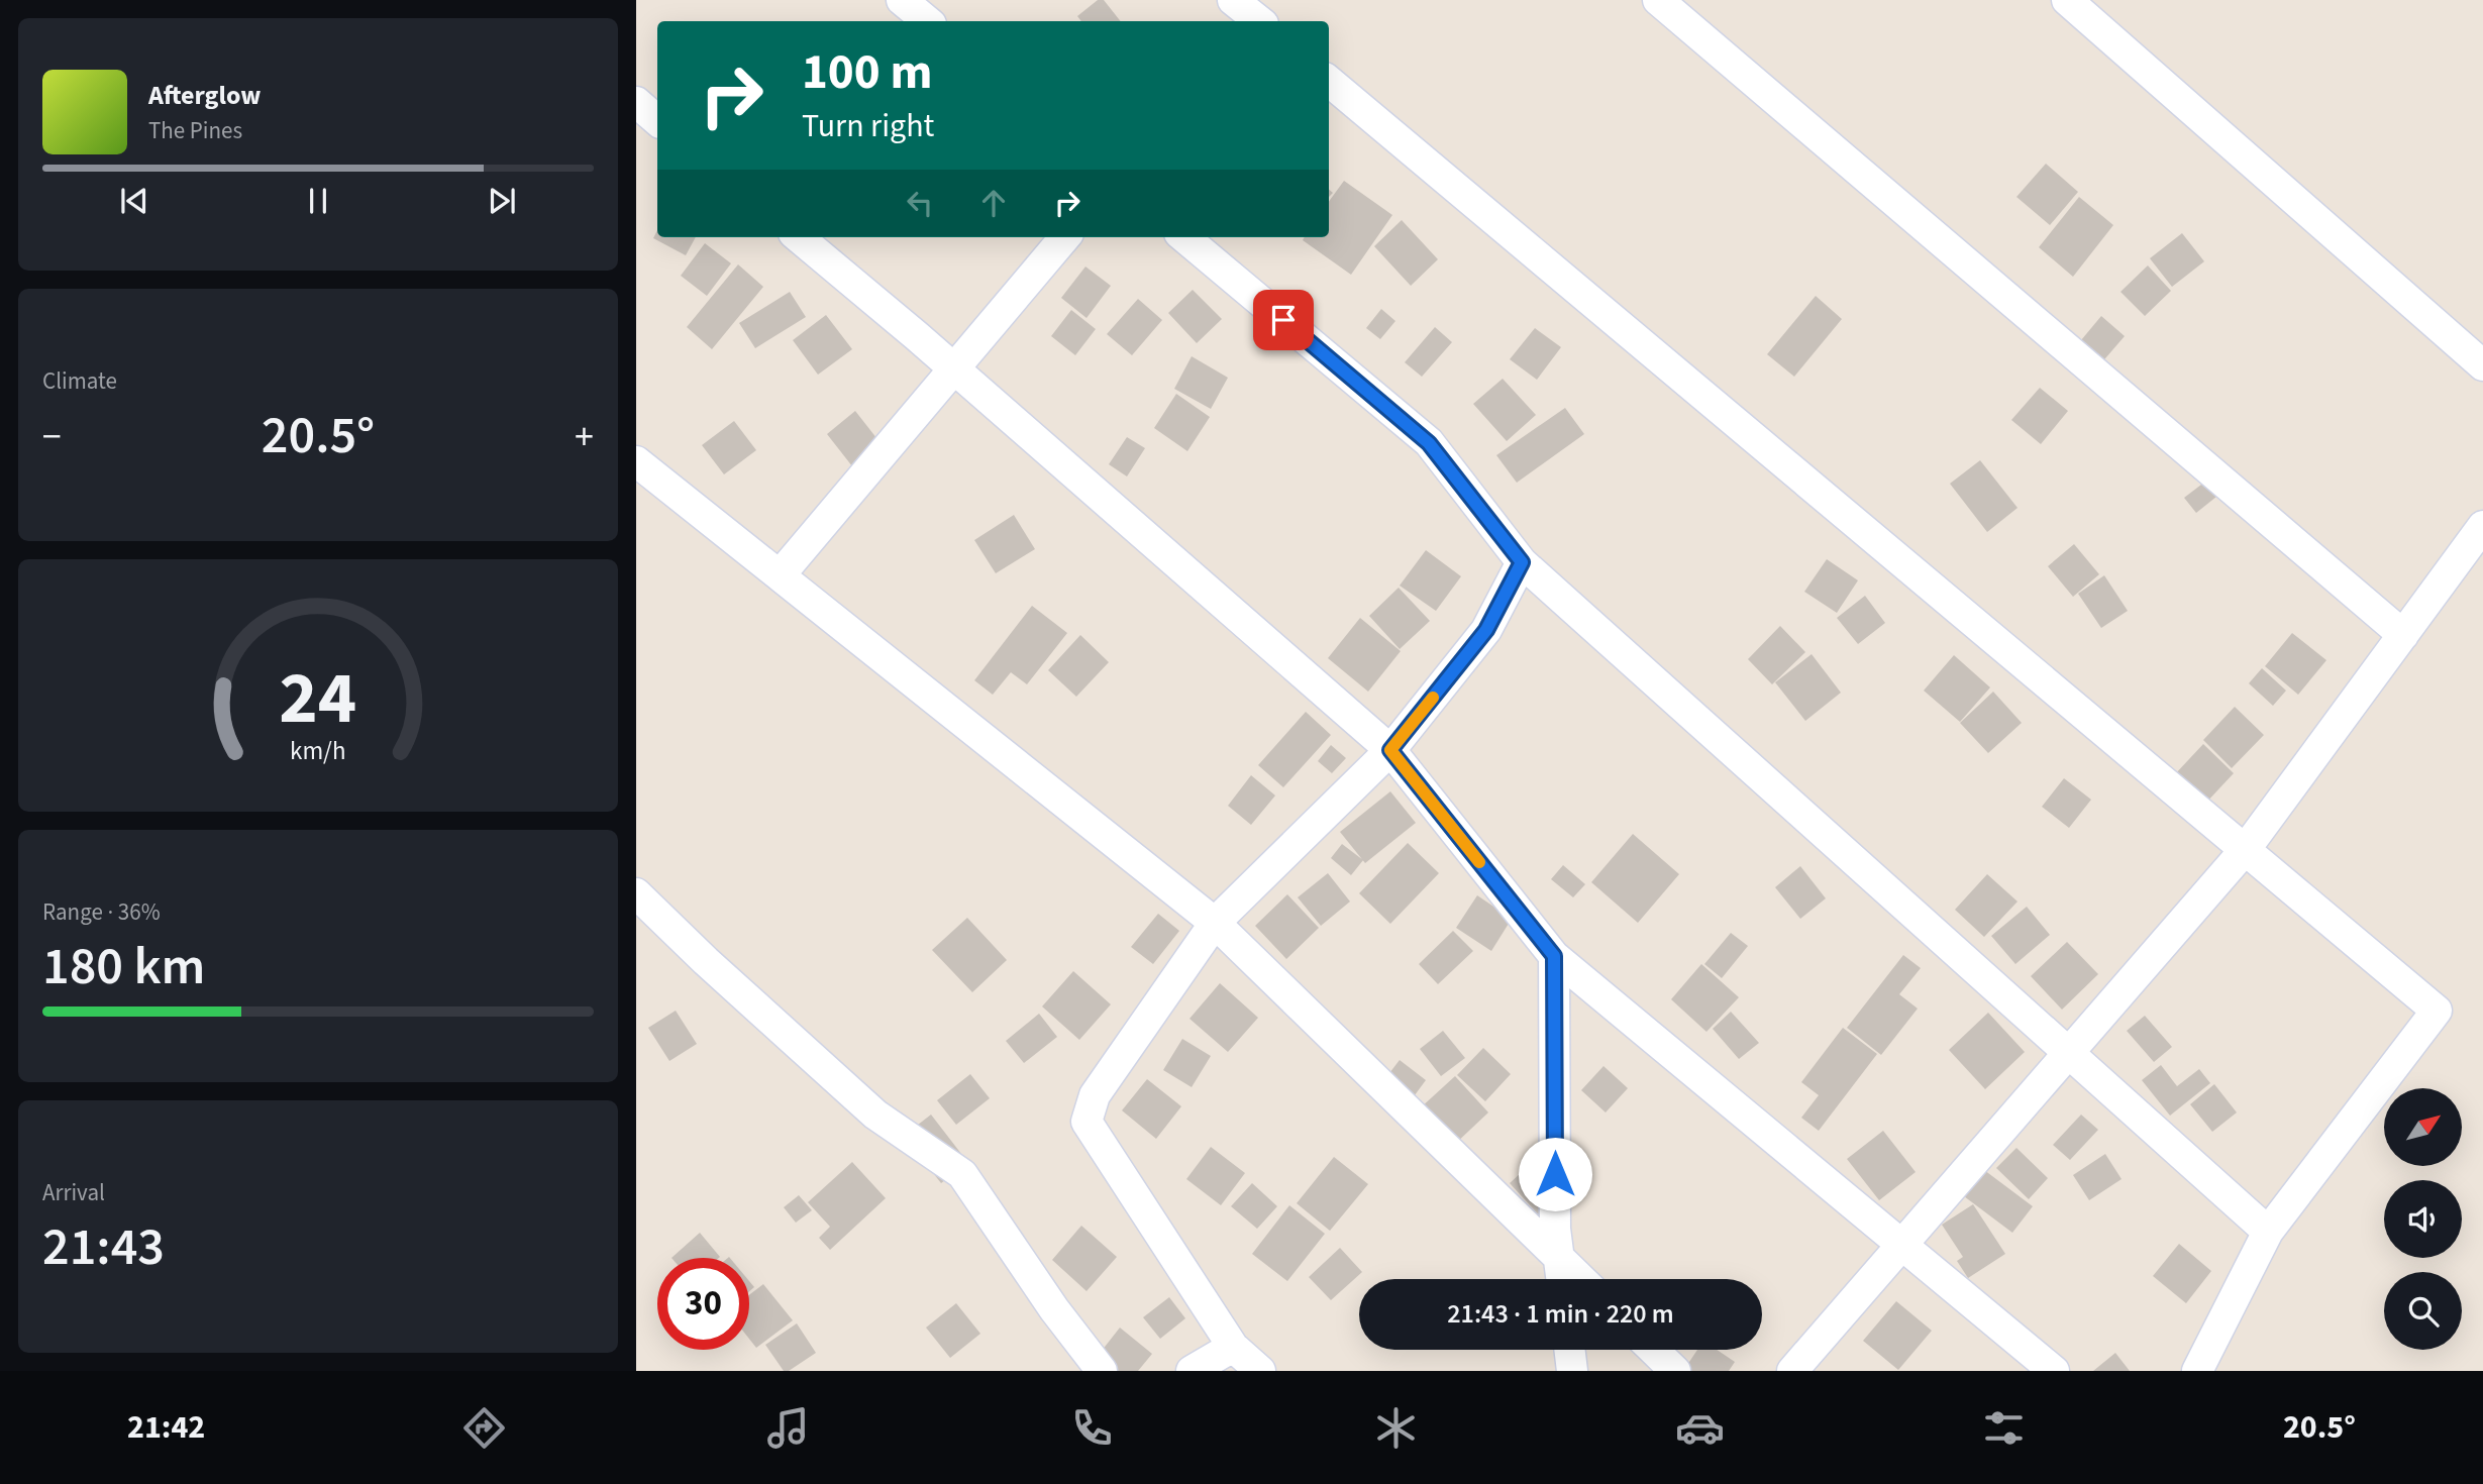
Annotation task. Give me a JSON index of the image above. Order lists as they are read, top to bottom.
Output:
{
  "north": "top right",
  "page": {
    "turn": ["100 m", "Turn right"],
    "song": ["Afterglow", "The Pines"],
    "tile": [
      "Climate",
      ["Range · 36%", "180 km"],
      ["Arrival", "21:43"]
    ],
    "heat": ["−", "20.5°", "+"],
    "limit": "30",
    "trip": "21:43 · 1 min · 220 m",
    "tabs": ["21:42", "20.5°"],
    "gauge": ["24", "km/h"]
  }
}
